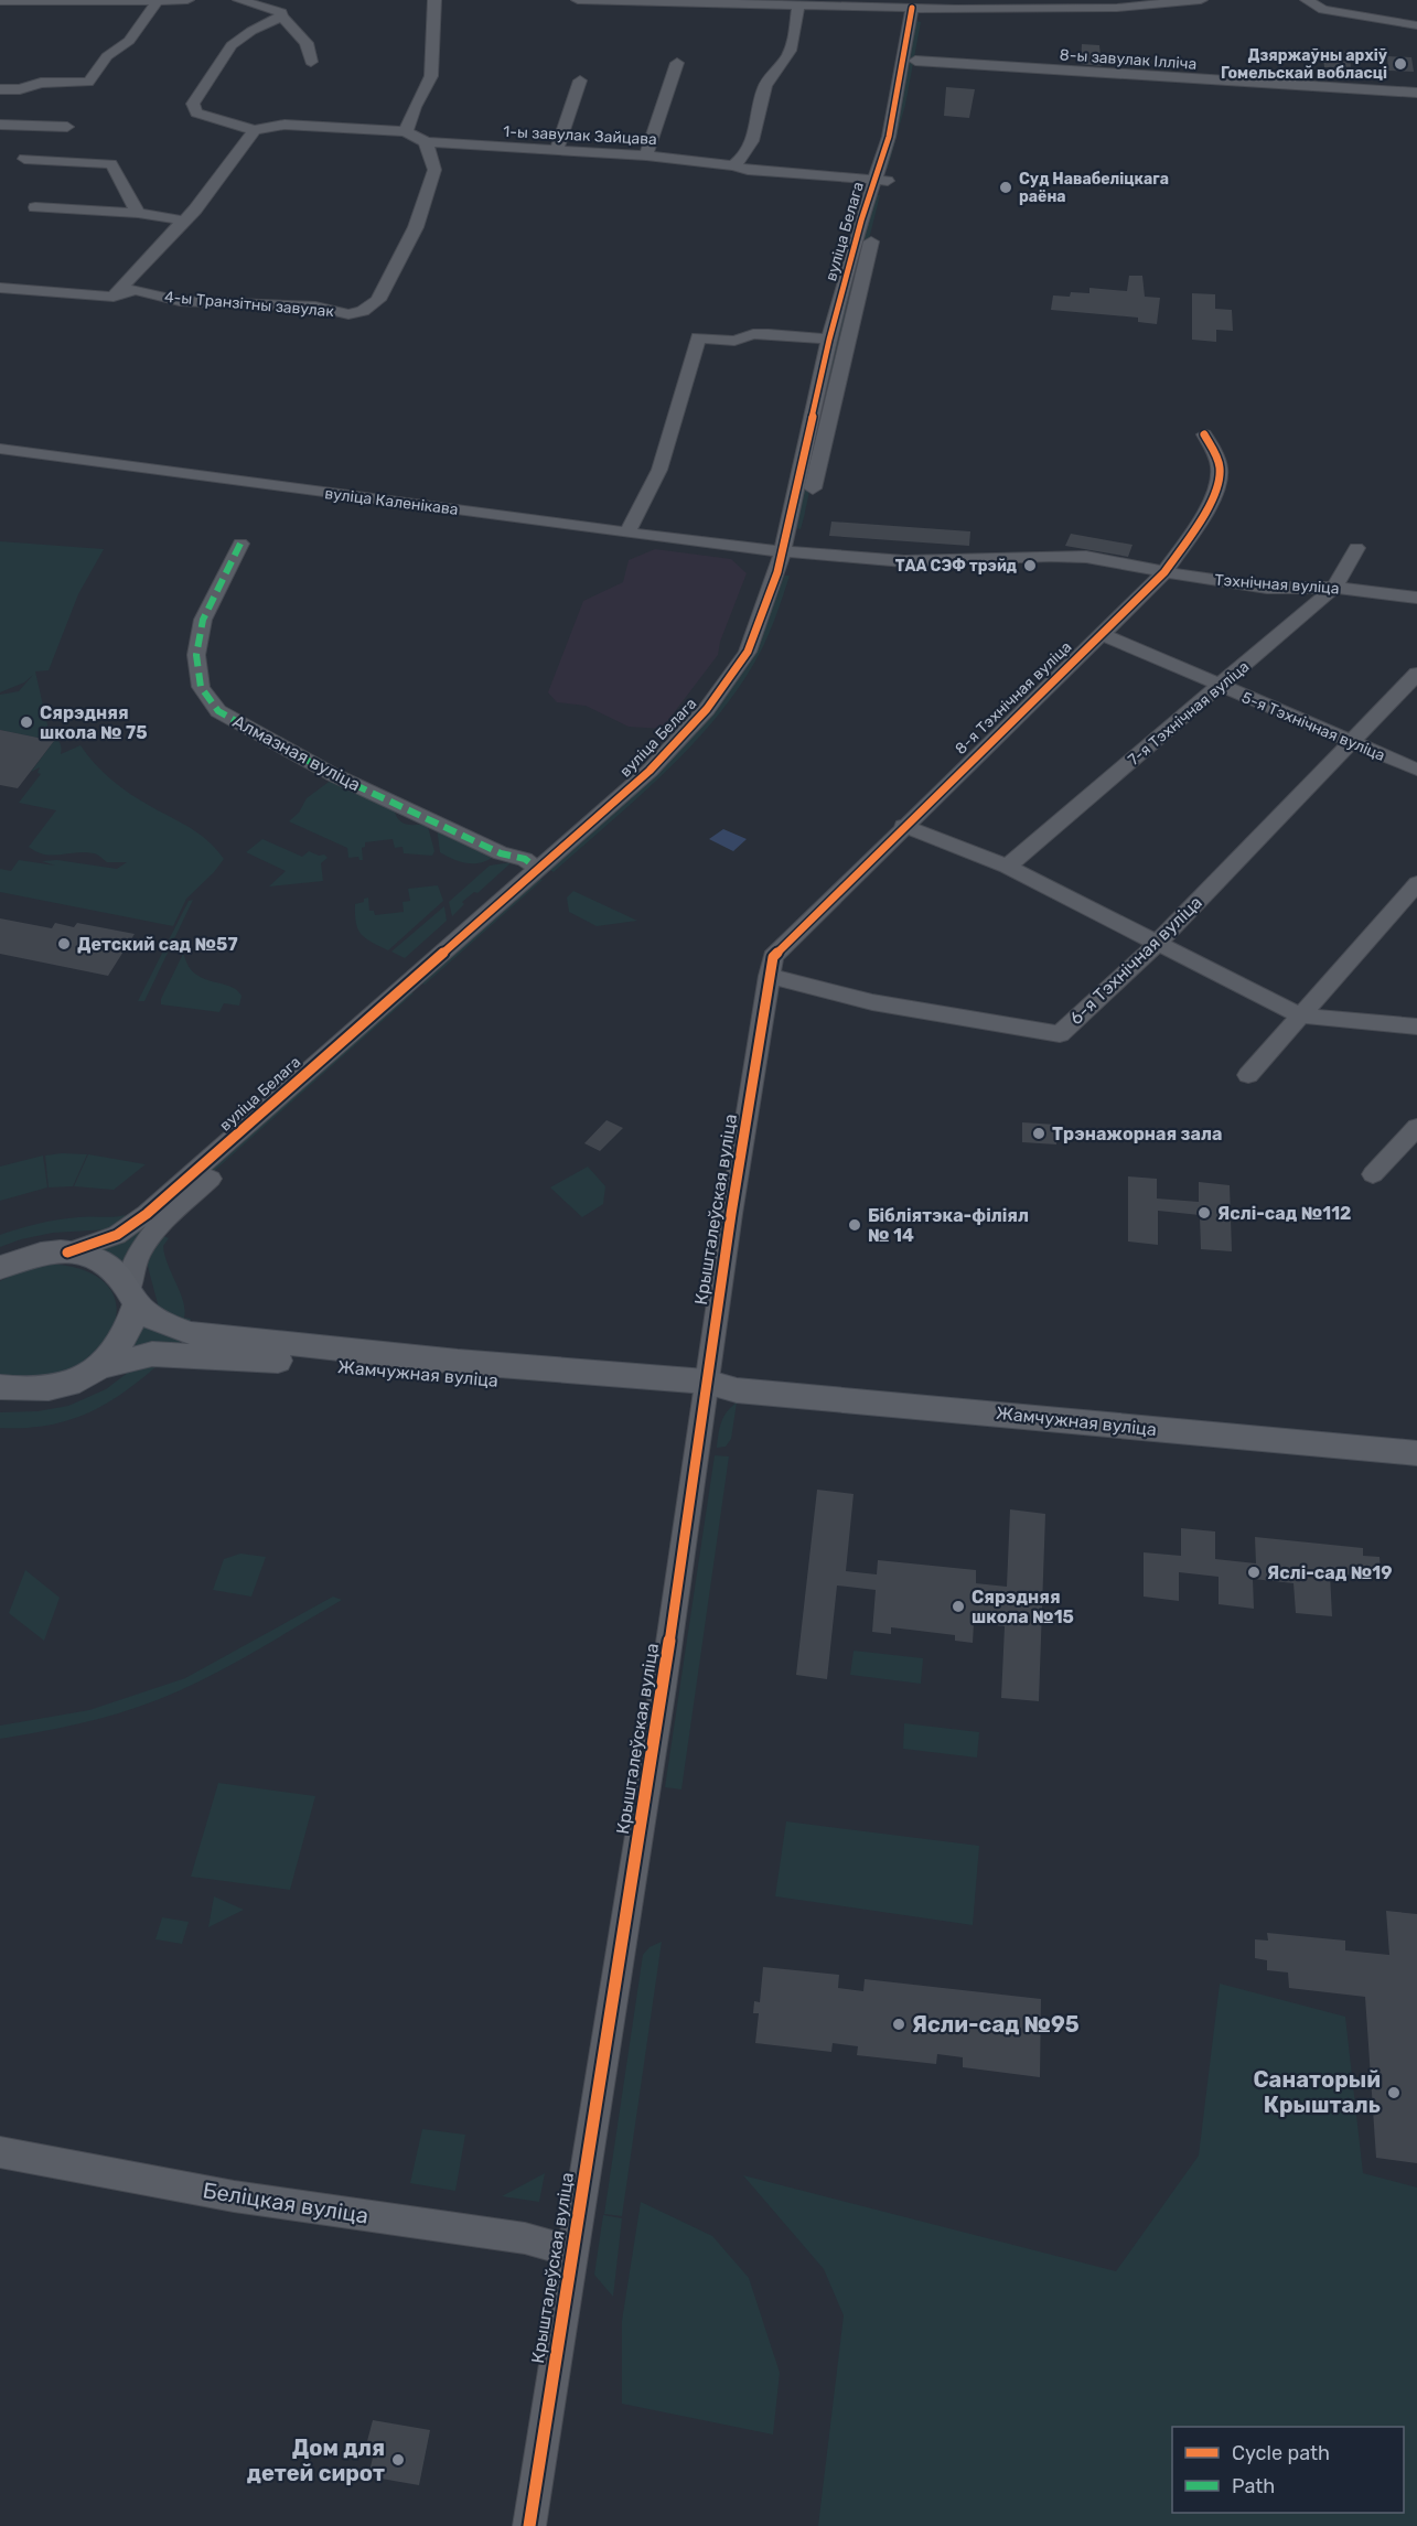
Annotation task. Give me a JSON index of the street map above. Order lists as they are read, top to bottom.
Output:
{
  "streets": {
    "main road": ["Жамчужная вуліца"],
    "street": [
      "8-ы завулак Ілліча",
      "1-ы завулак Зайцава",
      "вуліца Белага",
      "4-ы Транзітны завулак",
      "вуліца Каленікава",
      "Тэхнічная вуліца",
      "8-я Тэхнічная вуліца",
      "7-я Тэхнічная вуліца",
      "5-я Тэхнічная вуліца",
      "Алмазная вуліца",
      "6-я Тэхнічная вуліца",
      "Крышталеўская вуліца",
      "Беліцкая вуліца"
    ]
  },
  "crossings": [
    ["8-ы завулак Ілліча", "вуліца Белага"],
    ["1-ы завулак Зайцава", "вуліца Белага"],
    ["1-ы завулак Зайцава", "4-ы Транзітны завулак"],
    ["вуліца Белага", "вуліца Каленікава"],
    ["вуліца Белага", "Тэхнічная вуліца"],
    ["вуліца Белага", "Алмазная вуліца"],
    ["вуліца Белага", "Жамчужная вуліца"],
    ["вуліца Каленікава", "Тэхнічная вуліца"],
    ["Тэхнічная вуліца", "8-я Тэхнічная вуліца"],
    ["Тэхнічная вуліца", "7-я Тэхнічная вуліца"],
    ["8-я Тэхнічная вуліца", "5-я Тэхнічная вуліца"],
    ["8-я Тэхнічная вуліца", "6-я Тэхнічная вуліца"],
    ["8-я Тэхнічная вуліца", "Крышталеўская вуліца"],
    ["7-я Тэхнічная вуліца", "5-я Тэхнічная вуліца"],
    ["5-я Тэхнічная вуліца", "6-я Тэхнічная вуліца"],
    ["6-я Тэхнічная вуліца", "Крышталеўская вуліца"],
    ["Крышталеўская вуліца", "Жамчужная вуліца"],
    ["Крышталеўская вуліца", "Беліцкая вуліца"]
  ],
  "places": [
    "Дзяржаўны архіў Гомельскай вобласці",
    "Суд Навабеліцкага раёна",
    "ТАА СЭФ трэйд",
    "Сярэдняя школа № 75",
    "Детский сад №57",
    "Трэнажорная зала",
    "Яслі-сад №112",
    "Бібліятэка-філіял № 14",
    "Яслі-сад №19",
    "Сярэдняя школа №15",
    "Ясли-сад №95",
    "Санаторый Крышталь",
    "Дом для детей сирот"
  ],
  "legend": ["Cycle path", "Path"]
}
